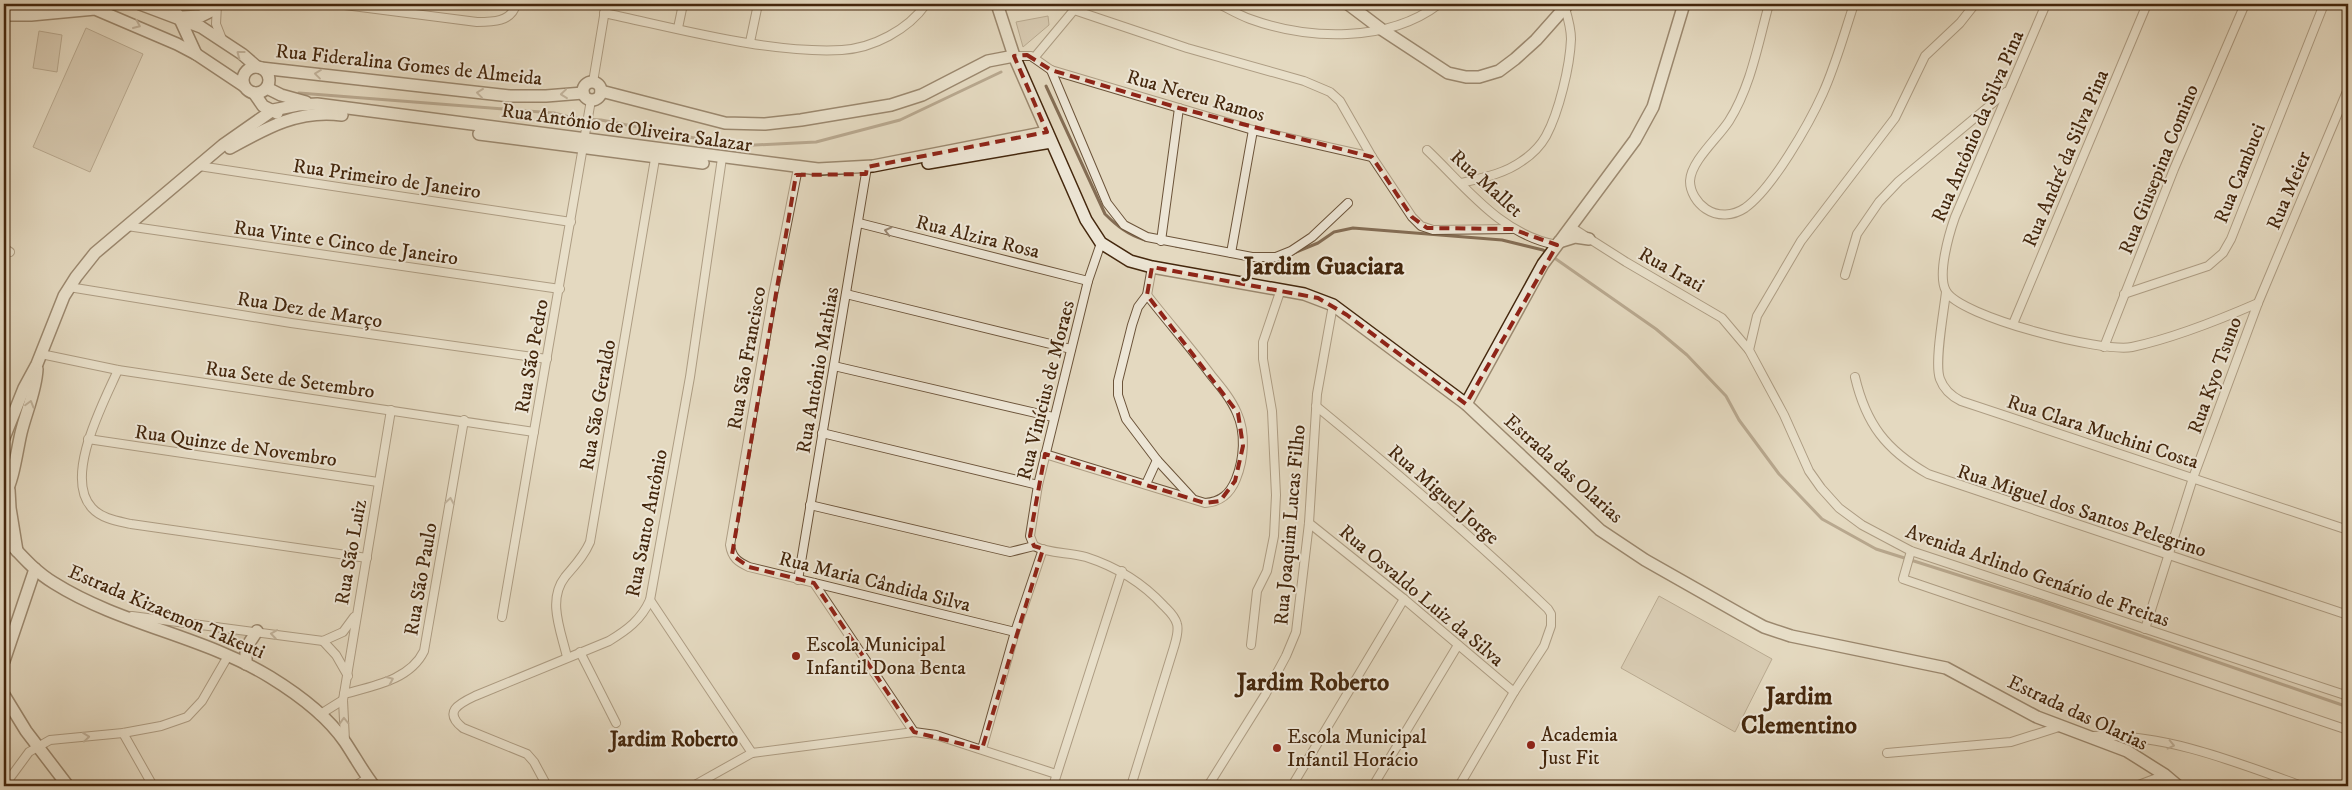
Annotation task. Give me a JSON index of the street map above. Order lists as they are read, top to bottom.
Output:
{
  "streets": {
    "street": [
      "Rua Fideralina Gomes de Almeida",
      "Rua Nereu Ramos",
      "Rua Antônio da Silva Pina",
      "Rua Antônio de Oliveira Salazar",
      "Rua André da Silva Pina",
      "Rua Giusepina Comino",
      "Rua Cambuci",
      "Rua Primeiro de Janeiro",
      "Rua Mallet",
      "Rua Meier",
      "Rua Alzira Rosa",
      "Rua Vinte e Cinco de Janeiro",
      "Rua Irati",
      "Rua Dez de Março",
      "Rua São Pedro",
      "Rua São Francisco",
      "Rua Antônio Mathias",
      "Rua Kyo Tsuno",
      "Rua Sete de Setembro",
      "Rua Vinícius de Moraes",
      "Rua São Geraldo",
      "Rua Clara Muchini Costa",
      "Rua Quinze de Novembro",
      "Estrada das Olarias",
      "Rua Miguel Jorge",
      "Rua Miguel dos Santos Pelegrino",
      "Rua Santo Antônio",
      "Rua Joaquim Lucas Filho",
      "Rua São Luiz",
      "Avenida Arlindo Genário de Freitas",
      "Rua São Paulo",
      "Rua Maria Cândida Silva",
      "Rua Osvaldo Luiz da Silva",
      "Estrada Kizaemon Takeuti"
    ]
  },
  "crossings": [
    ["Rua Fideralina Gomes de Almeida", "Rua São Pedro"],
    ["Rua Nereu Ramos", "Estrada das Olarias"],
    ["Rua Antônio da Silva Pina", "Rua Clara Muchini Costa"],
    ["Rua Antônio de Oliveira Salazar", "Rua Primeiro de Janeiro"],
    ["Rua Antônio de Oliveira Salazar", "Rua Vinte e Cinco de Janeiro"],
    ["Rua Antônio de Oliveira Salazar", "Rua Dez de Março"],
    ["Rua Antônio de Oliveira Salazar", "Rua São Pedro"],
    ["Rua Antônio de Oliveira Salazar", "Rua São Francisco"],
    ["Rua Antônio de Oliveira Salazar", "Rua Antônio Mathias"],
    ["Rua Antônio de Oliveira Salazar", "Rua Sete de Setembro"],
    ["Rua Antônio de Oliveira Salazar", "Rua São Geraldo"],
    ["Rua Antônio de Oliveira Salazar", "Estrada das Olarias"],
    ["Rua Antônio de Oliveira Salazar", "Rua Santo Antônio"],
    ["Rua Giusepina Comino", "Rua Cambuci"],
    ["Rua Primeiro de Janeiro", "Rua São Pedro"],
    ["Rua Meier", "Rua Kyo Tsuno"],
    ["Rua Alzira Rosa", "Rua Antônio Mathias"],
    ["Rua Alzira Rosa", "Rua Vinícius de Moraes"],
    ["Rua Vinte e Cinco de Janeiro", "Rua São Pedro"],
    ["Rua Irati", "Avenida Arlindo Genário de Freitas"],
    ["Rua Dez de Março", "Rua São Pedro"],
    ["Rua São Pedro", "Rua Sete de Setembro"],
    ["Rua São Francisco", "Rua Maria Cândida Silva"],
    ["Rua Antônio Mathias", "Rua Maria Cândida Silva"],
    ["Rua Kyo Tsuno", "Rua Clara Muchini Costa"],
    ["Rua Kyo Tsuno", "Rua Miguel dos Santos Pelegrino"],
    ["Rua Kyo Tsuno", "Avenida Arlindo Genário de Freitas"],
    ["Rua Sete de Setembro", "Rua São Luiz"],
    ["Rua Sete de Setembro", "Rua São Paulo"],
    ["Rua Vinícius de Moraes", "Estrada das Olarias"],
    ["Rua São Geraldo", "Rua Santo Antônio"],
    ["Rua Quinze de Novembro", "Rua São Luiz"],
    ["Estrada das Olarias", "Rua Joaquim Lucas Filho"],
    ["Rua Miguel Jorge", "Rua Joaquim Lucas Filho"],
    ["Rua Miguel Jorge", "Rua Osvaldo Luiz da Silva"],
    ["Rua Joaquim Lucas Filho", "Rua Osvaldo Luiz da Silva"],
    ["Rua São Luiz", "Rua São Paulo"],
    ["Rua São Luiz", "Estrada Kizaemon Takeuti"]
  ],
  "one_way": ["Rua Alzira Rosa", "Rua São Paulo"],
  "districts": [
    "Jardim Guaciara",
    "Jardim Roberto",
    "Jardim Clementino",
    "Jardim Roberto"
  ],
  "places": ["Escola Municipal Infantil Dona Benta", "Academia Just Fit", "Escola Municipal Infantil Horácio"]
}
